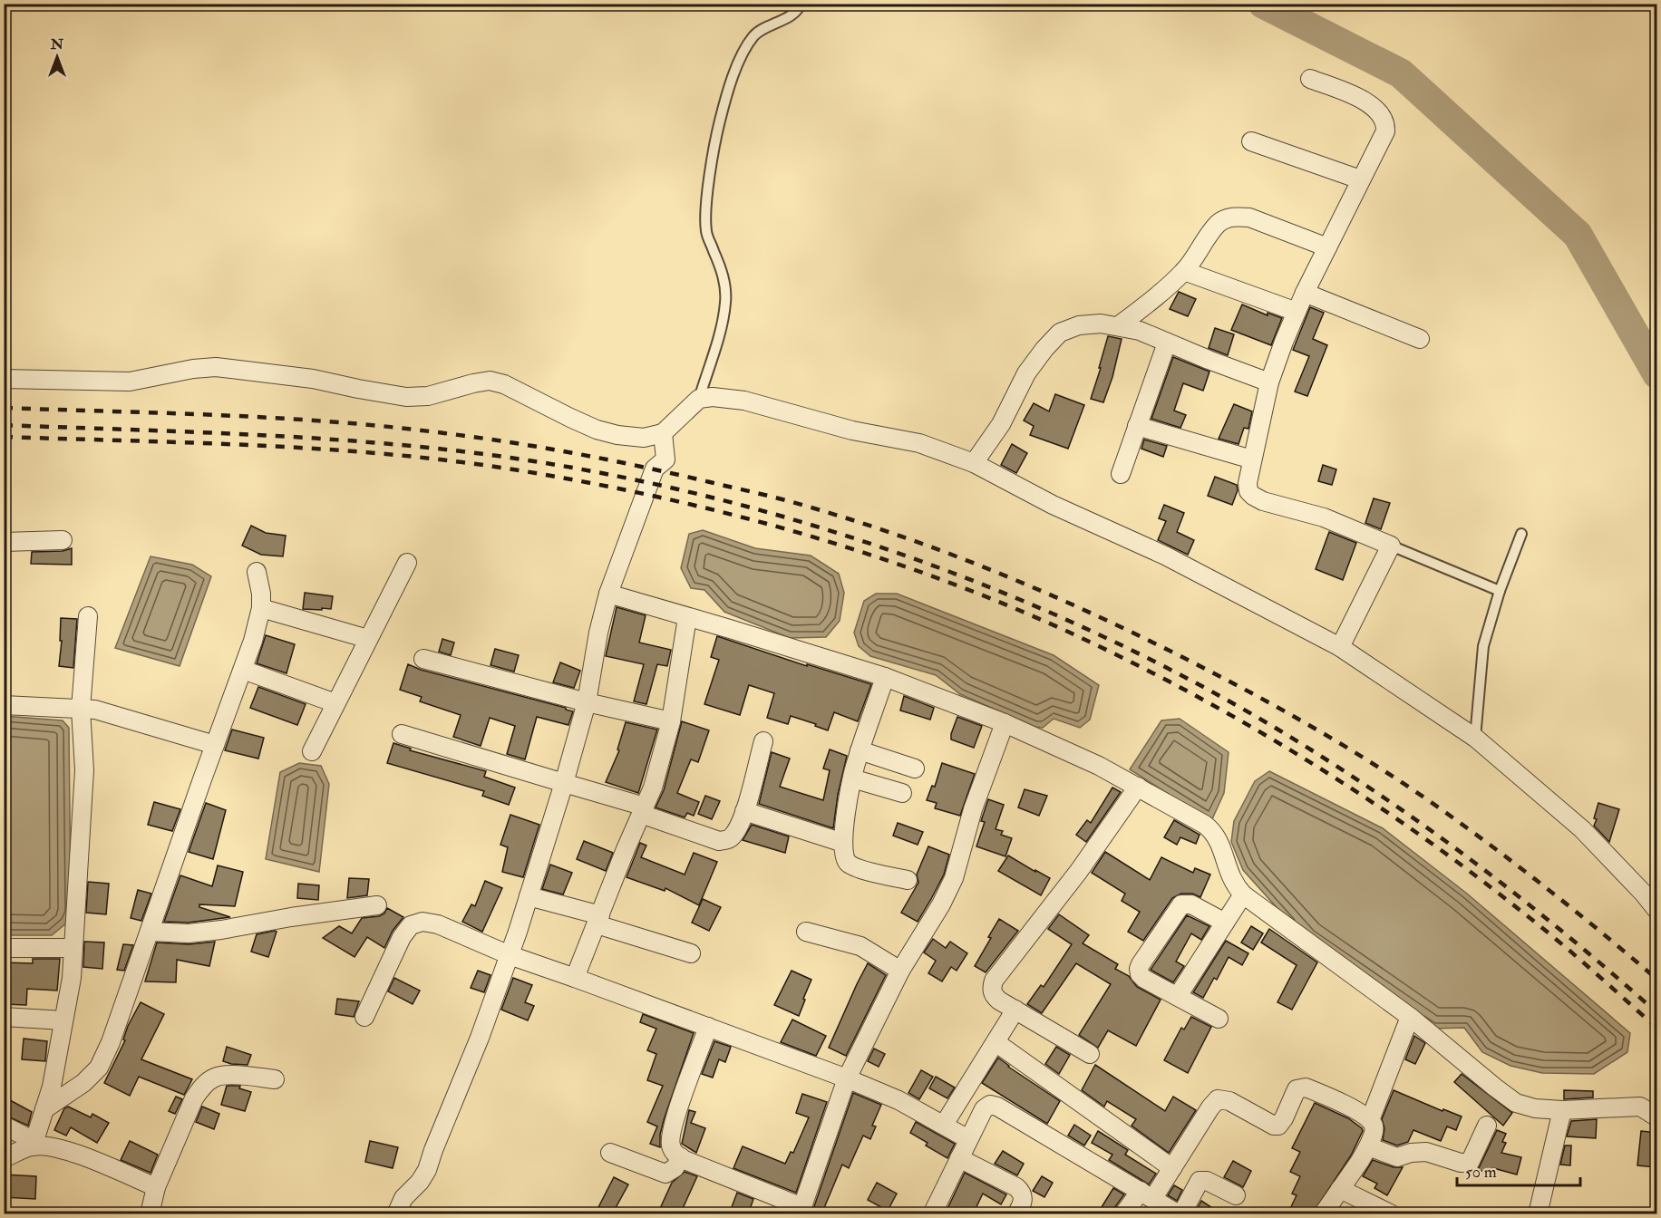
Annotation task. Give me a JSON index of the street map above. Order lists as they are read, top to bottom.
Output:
{
  "scale_bar": "50 m",
  "north": "top"
}
